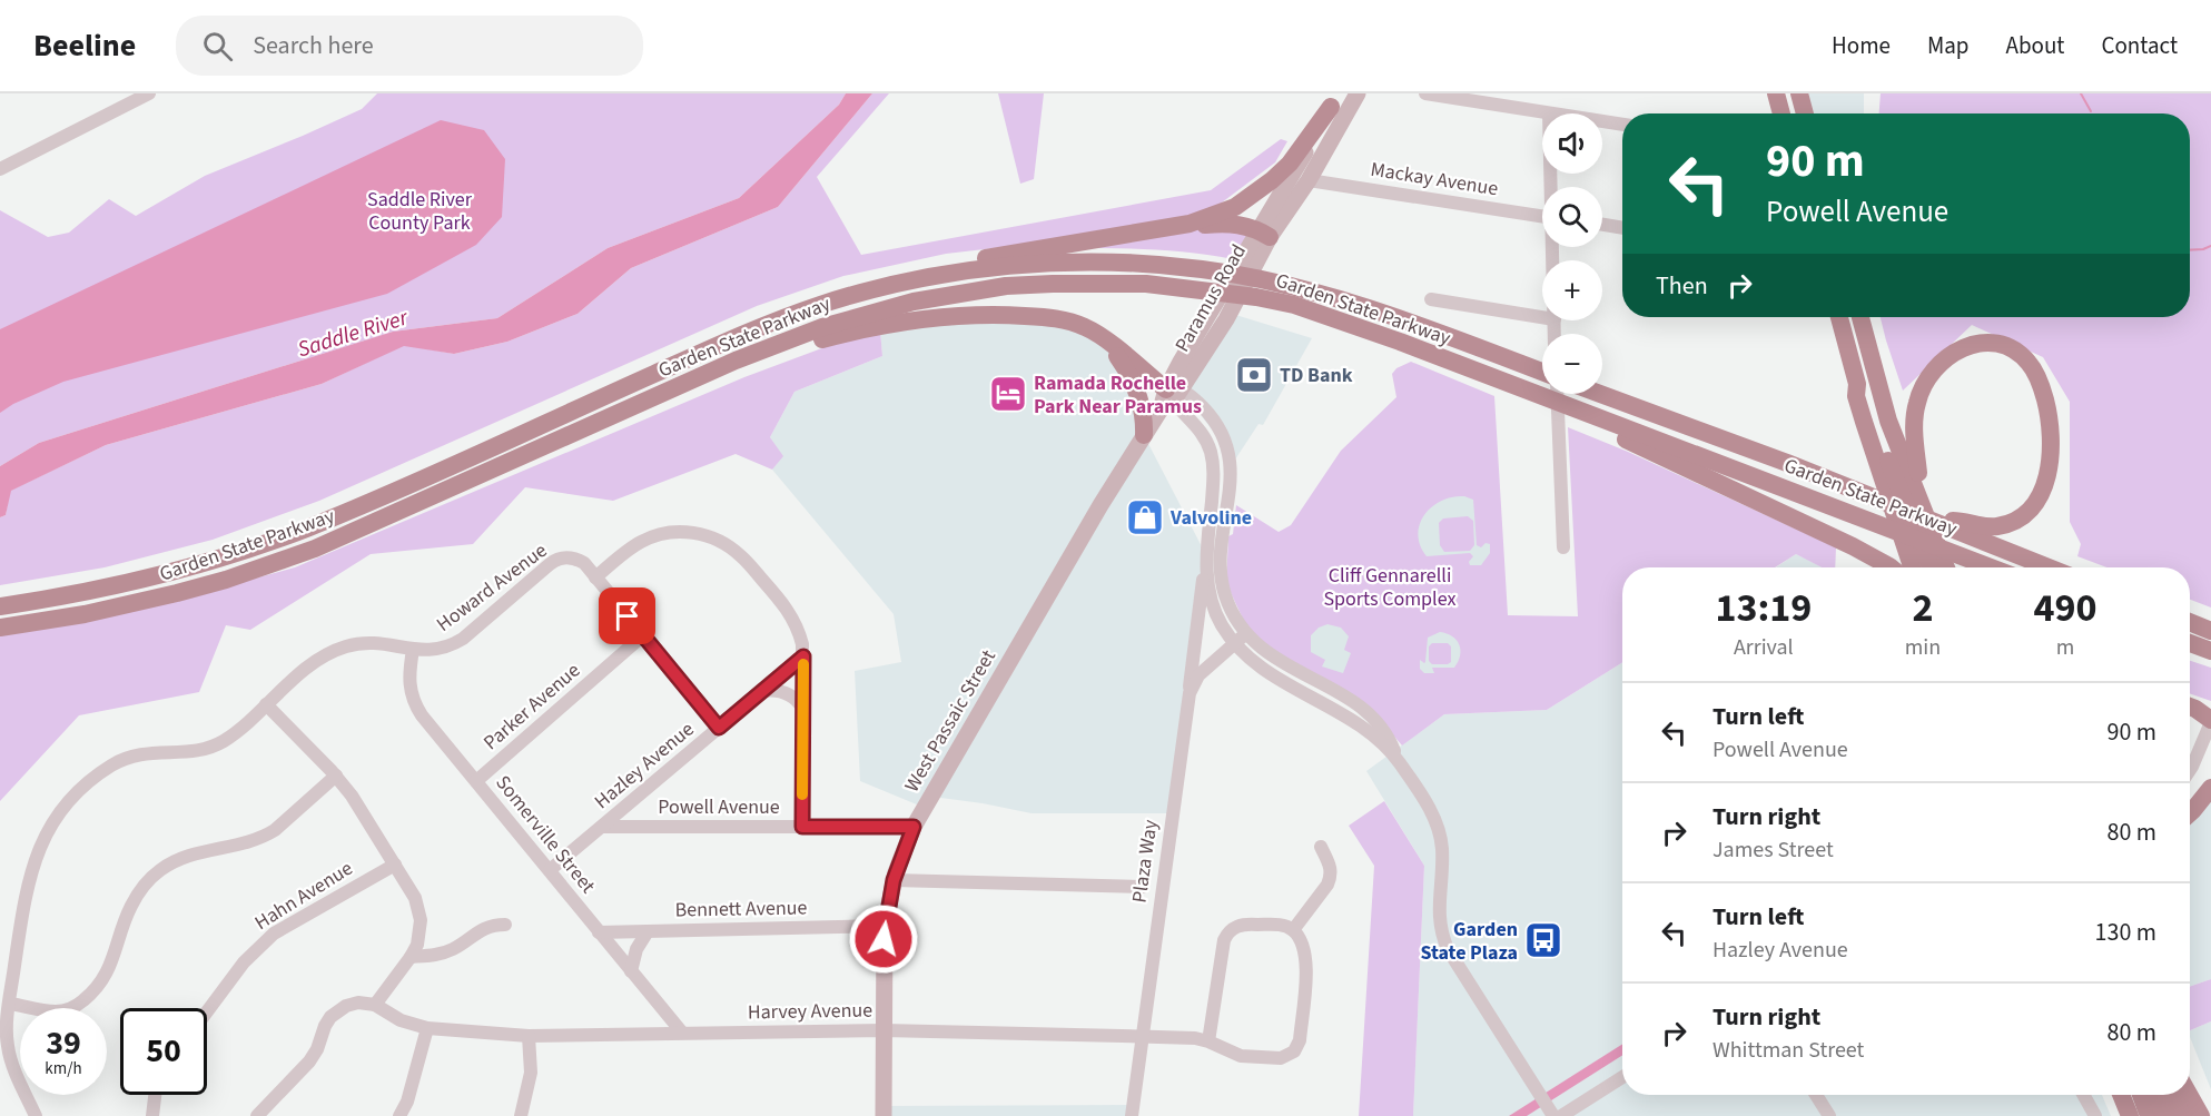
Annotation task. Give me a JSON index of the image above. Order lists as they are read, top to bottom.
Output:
{
  "streets": {
    "highway": ["Garden State Parkway"],
    "main road": ["Paramus Road", "West Passaic Street"],
    "street": [
      "Mackay Avenue",
      "Howard Avenue",
      "Parker Avenue",
      "Hazley Avenue",
      "Powell Avenue",
      "Somerville Street",
      "Plaza Way",
      "Hahn Avenue",
      "Bennett Avenue",
      "Harvey Avenue"
    ]
  },
  "crossings": [
    ["Paramus Road", "West Passaic Street"],
    ["Howard Avenue", "Parker Avenue"],
    ["Howard Avenue", "Hazley Avenue"],
    ["Howard Avenue", "Somerville Street"],
    ["Parker Avenue", "Somerville Street"],
    ["West Passaic Street", "Powell Avenue"],
    ["West Passaic Street", "Bennett Avenue"],
    ["West Passaic Street", "Harvey Avenue"],
    ["Hazley Avenue", "Powell Avenue"],
    ["Hazley Avenue", "Somerville Street"],
    ["Somerville Street", "Bennett Avenue"],
    ["Somerville Street", "Harvey Avenue"],
    ["Plaza Way", "Harvey Avenue"]
  ],
  "water": ["Saddle River"],
  "parks": ["Saddle River County Park", "Cliff Gennarelli Sports Complex"],
  "places": {
    "bank": ["TD Bank"],
    "hotel": ["Ramada Rochelle Park Near Paramus"],
    "shop": ["Valvoline"],
    "bus stop": ["Garden State Plaza"]
  },
  "page": {
    "header": "Beeline",
    "search": "Search here",
    "nav": [
      "Home",
      "Map",
      "About",
      "Contact"
    ],
    "map_buttons": ["+", "−"],
    "turn": ["90 m", "Powell Avenue"],
    "then": "Then",
    "eta": [
      "13:19",
      "Arrival",
      "2",
      "min",
      "490",
      "m"
    ],
    "list": [
      {
        "name": "Turn left",
        "note": "Powell Avenue",
        "value": "90 m"
      },
      {
        "name": "Turn right",
        "note": "James Street",
        "value": "80 m"
      },
      {
        "name": "Turn left",
        "note": "Hazley Avenue",
        "value": "130 m"
      },
      {
        "name": "Turn right",
        "note": "Whittman Street",
        "value": "80 m"
      }
    ],
    "speed": "39 km/h",
    "limit": "50"
  }
}
